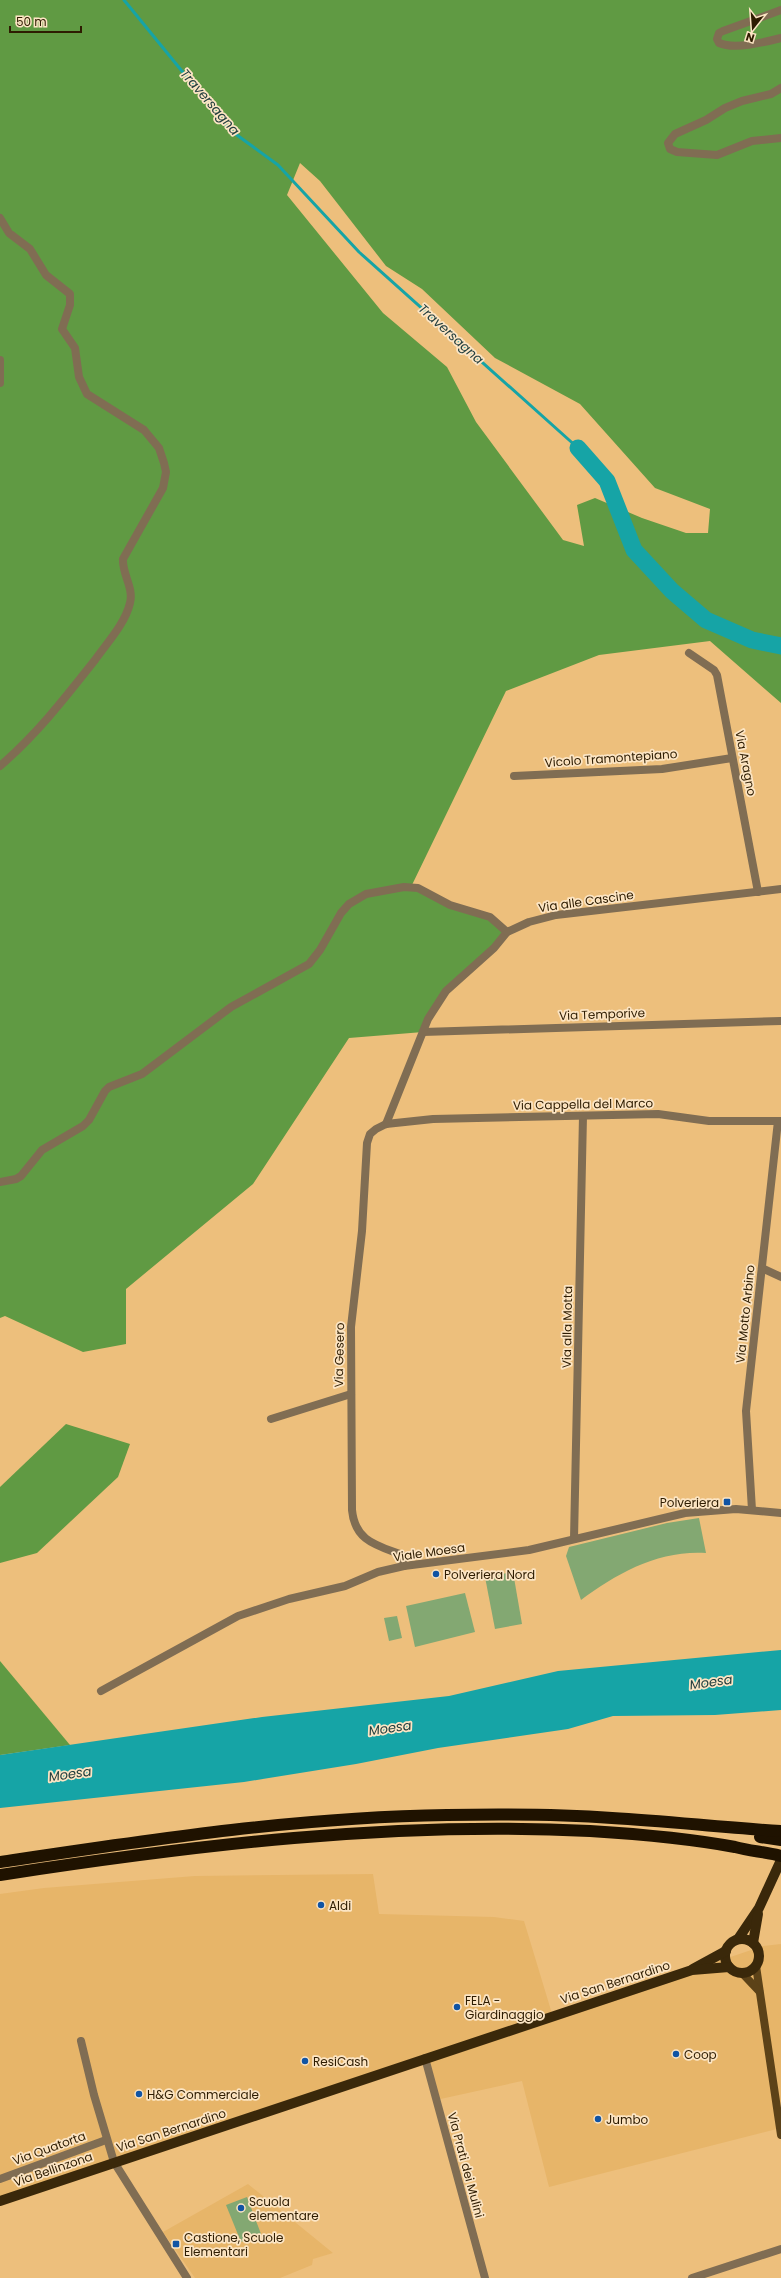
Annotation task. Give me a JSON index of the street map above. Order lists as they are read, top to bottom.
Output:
{
  "streets": {
    "main road": ["Via San Bernardino", "Via Bellinzona"],
    "street": [
      "Vicolo Tramontepiano",
      "Via Aragno",
      "Via alle Cascine",
      "Via Temporive",
      "Via Cappella del Marco",
      "Via Motto Arbino",
      "Via alla Motta",
      "Via Gesero",
      "Viale Moesa",
      "Via Quatorta",
      "Via Prati dei Mulini"
    ]
  },
  "crossings": [
    ["Vicolo Tramontepiano", "Via Aragno"],
    ["Via Aragno", "Via alle Cascine"],
    ["Via alle Cascine", "Via Temporive"],
    ["Via alle Cascine", "Via Cappella del Marco"],
    ["Via alle Cascine", "Via Gesero"],
    ["Via Cappella del Marco", "Via Motto Arbino"],
    ["Via Cappella del Marco", "Via alla Motta"],
    ["Via Cappella del Marco", "Via Gesero"],
    ["Via Motto Arbino", "Viale Moesa"],
    ["Via alla Motta", "Viale Moesa"],
    ["Via Gesero", "Viale Moesa"],
    ["Via San Bernardino", "Via Prati dei Mulini"],
    ["Via San Bernardino", "Via Bellinzona"]
  ],
  "water": ["Traversagna", "Moesa"],
  "places": {
    "transit": ["Polveriera", "Castione, Scuole Elementari"],
    "other": [
      "Polveriera Nord",
      "Aldi",
      "FELA - Giardinaggio",
      "Coop",
      "ResiCash",
      "H&G Commerciale",
      "Jumbo",
      "Scuola elementare"
    ]
  },
  "scale_bar": "50 m",
  "north": "bottom"
}
